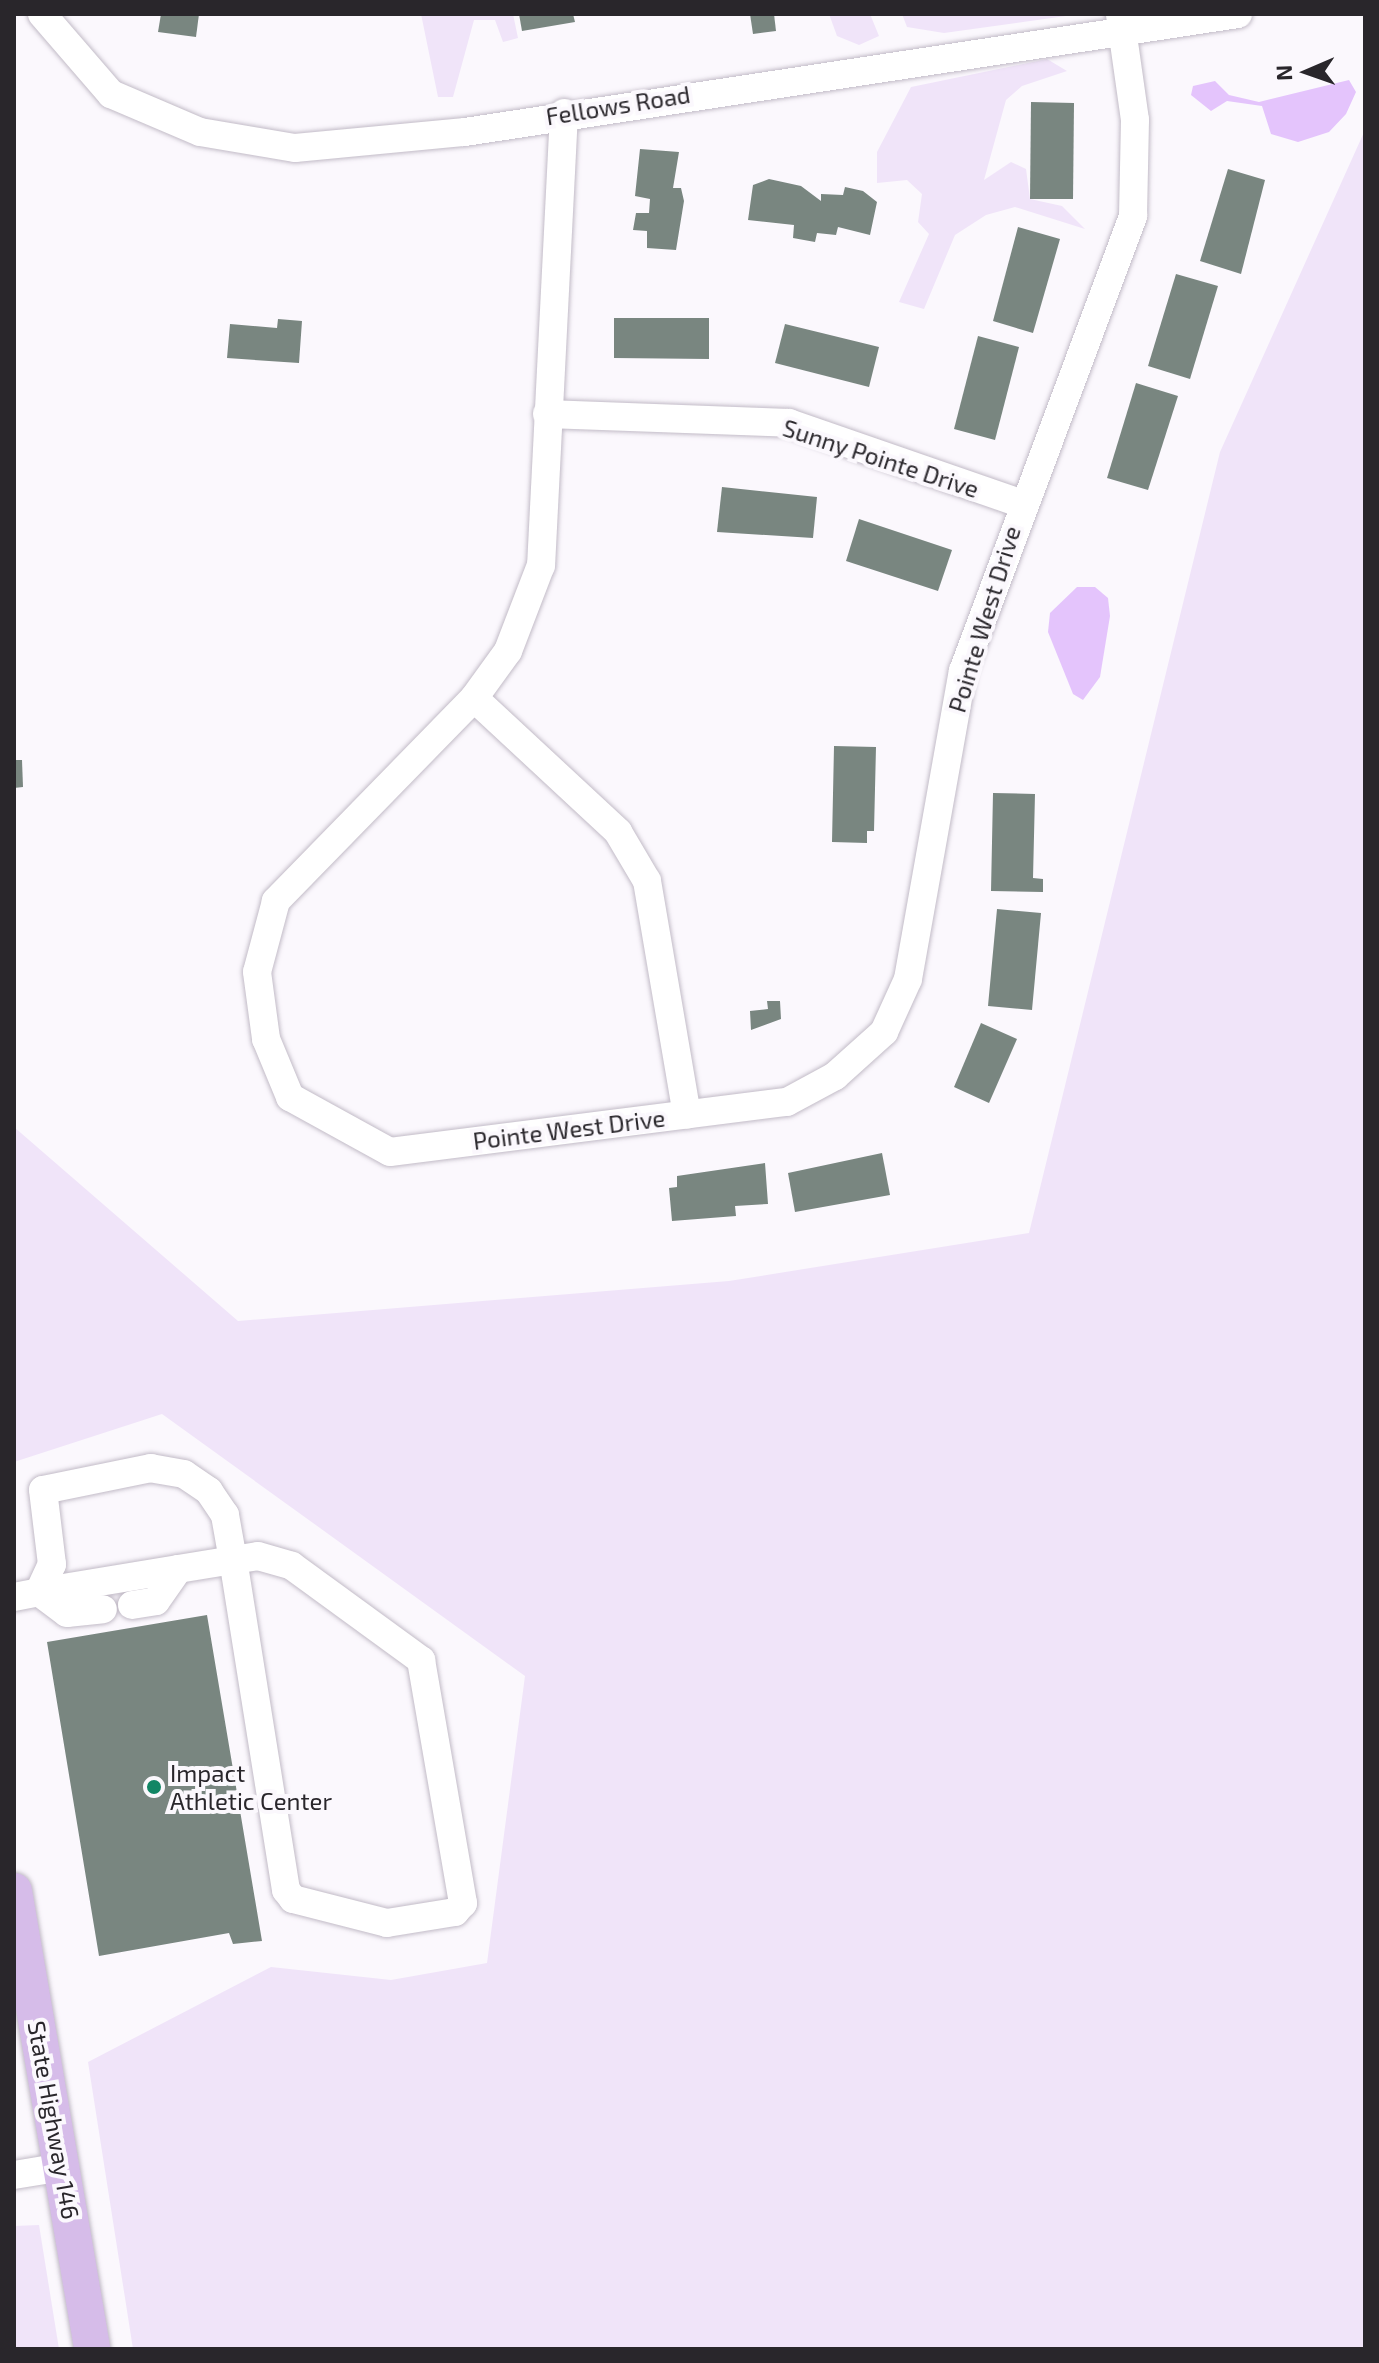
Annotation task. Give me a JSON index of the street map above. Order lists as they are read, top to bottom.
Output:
{
  "streets": {
    "main road": ["State Highway 146"],
    "street": ["Fellows Road", "Sunny Pointe Drive", "Pointe West Drive"]
  },
  "crossings": [
    ["Fellows Road", "Pointe West Drive"],
    ["Sunny Pointe Drive", "Pointe West Drive"]
  ],
  "places": ["Impact Athletic Center"],
  "north": "left"
}
